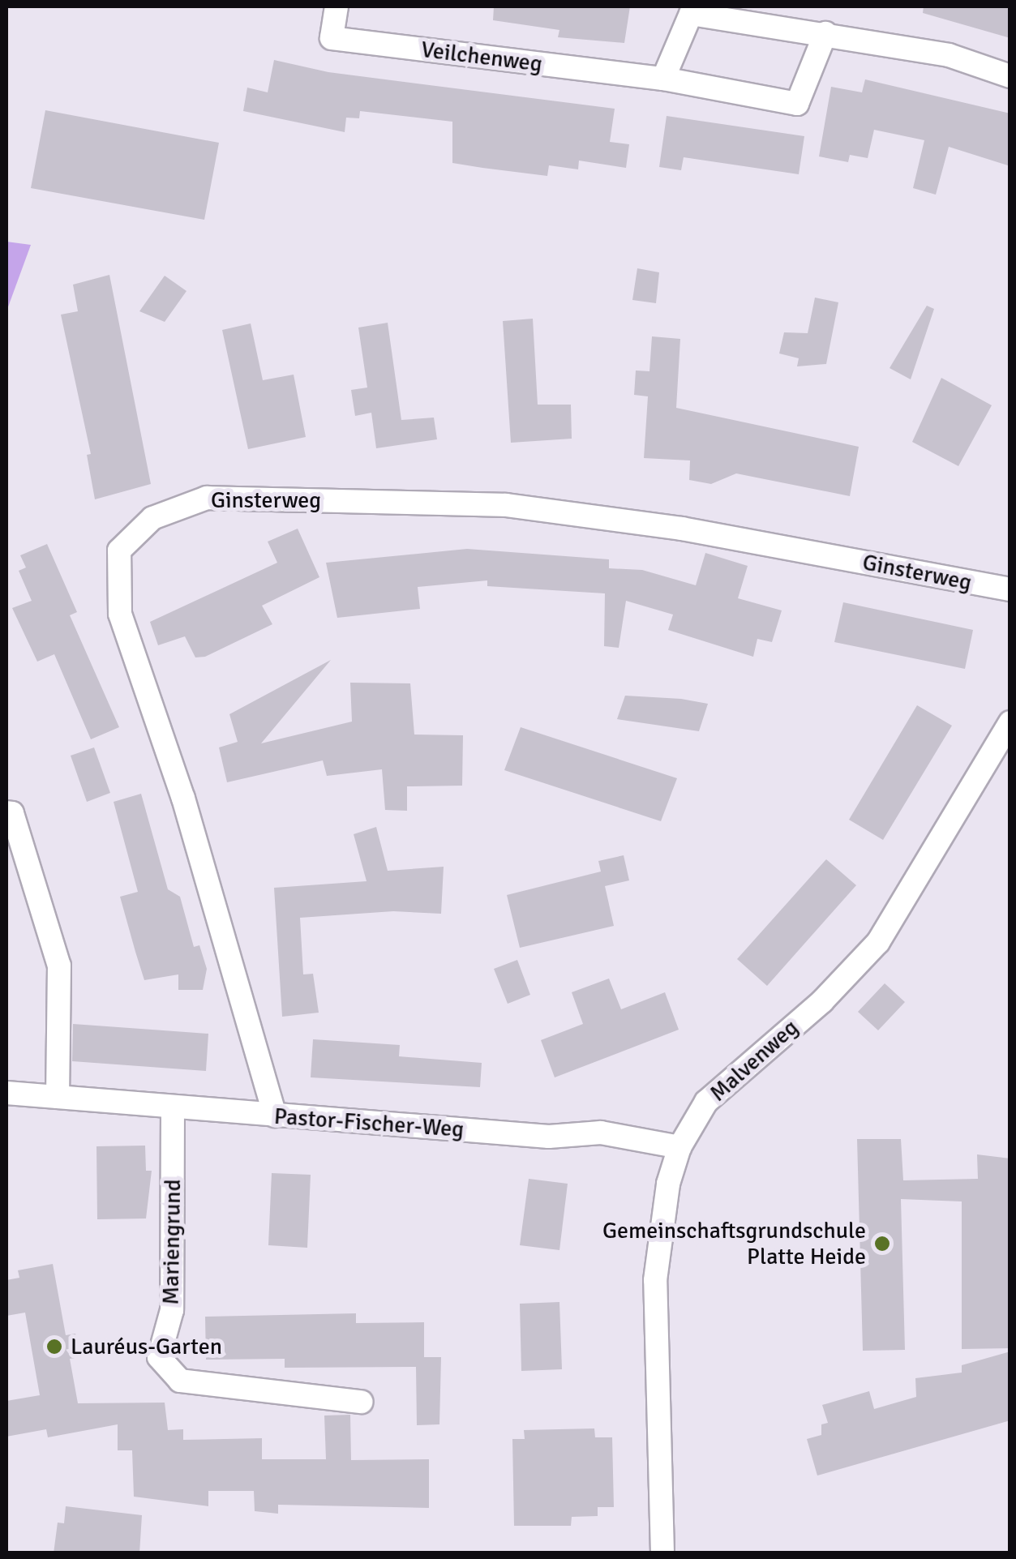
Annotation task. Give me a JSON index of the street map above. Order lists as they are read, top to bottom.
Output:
{
  "streets": {
    "street": [
      "Veilchenweg",
      "Ginsterweg",
      "Malvenweg",
      "Pastor-Fischer-Weg",
      "Mariengrund"
    ]
  },
  "crossings": [
    ["Ginsterweg", "Pastor-Fischer-Weg"],
    ["Malvenweg", "Pastor-Fischer-Weg"],
    ["Pastor-Fischer-Weg", "Mariengrund"]
  ],
  "places": ["Gemeinschaftsgrundschule Platte Heide", "Lauréus-Garten"]
}
